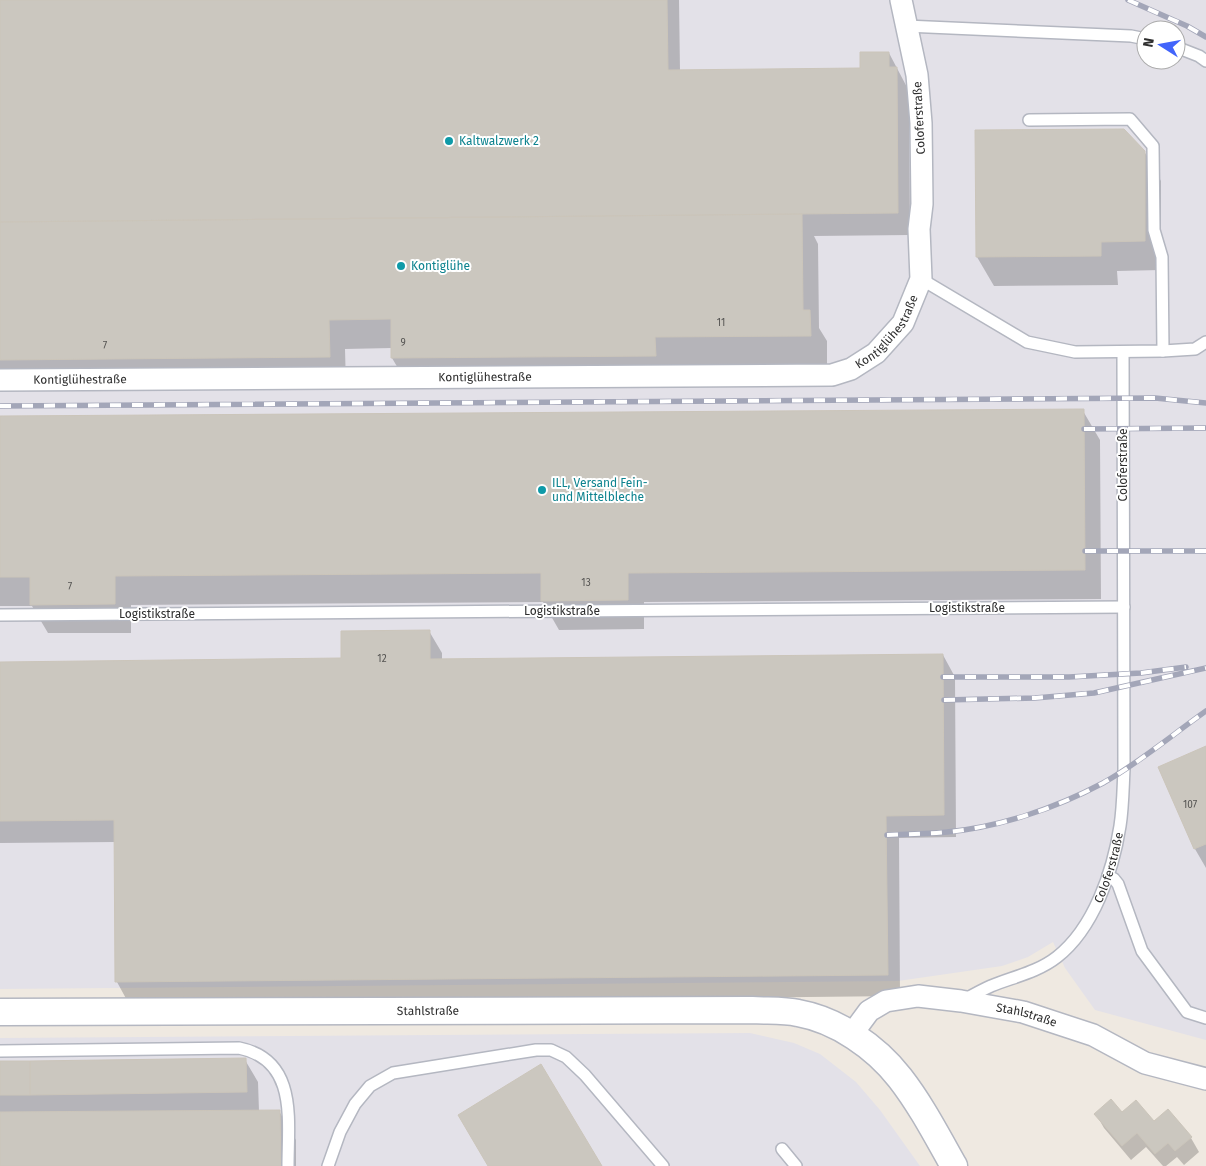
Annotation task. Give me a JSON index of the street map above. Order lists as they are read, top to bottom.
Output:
{
  "streets": {
    "street": ["Coloferstraße", "Kontiglühestraße", "Stahlstraße"],
    "lane": ["Logistikstraße"]
  },
  "crossings": [
    ["Coloferstraße", "Kontiglühestraße"],
    ["Coloferstraße", "Logistikstraße"],
    ["Coloferstraße", "Stahlstraße"]
  ],
  "places": ["Kaltwalzwerk 2", "Kontiglühe", "ILL, Versand Fein- und Mittelbleche"],
  "house_numbers": [
    "11",
    "9",
    "7",
    "13",
    "7",
    "12",
    "107"
  ],
  "north": "left"
}
